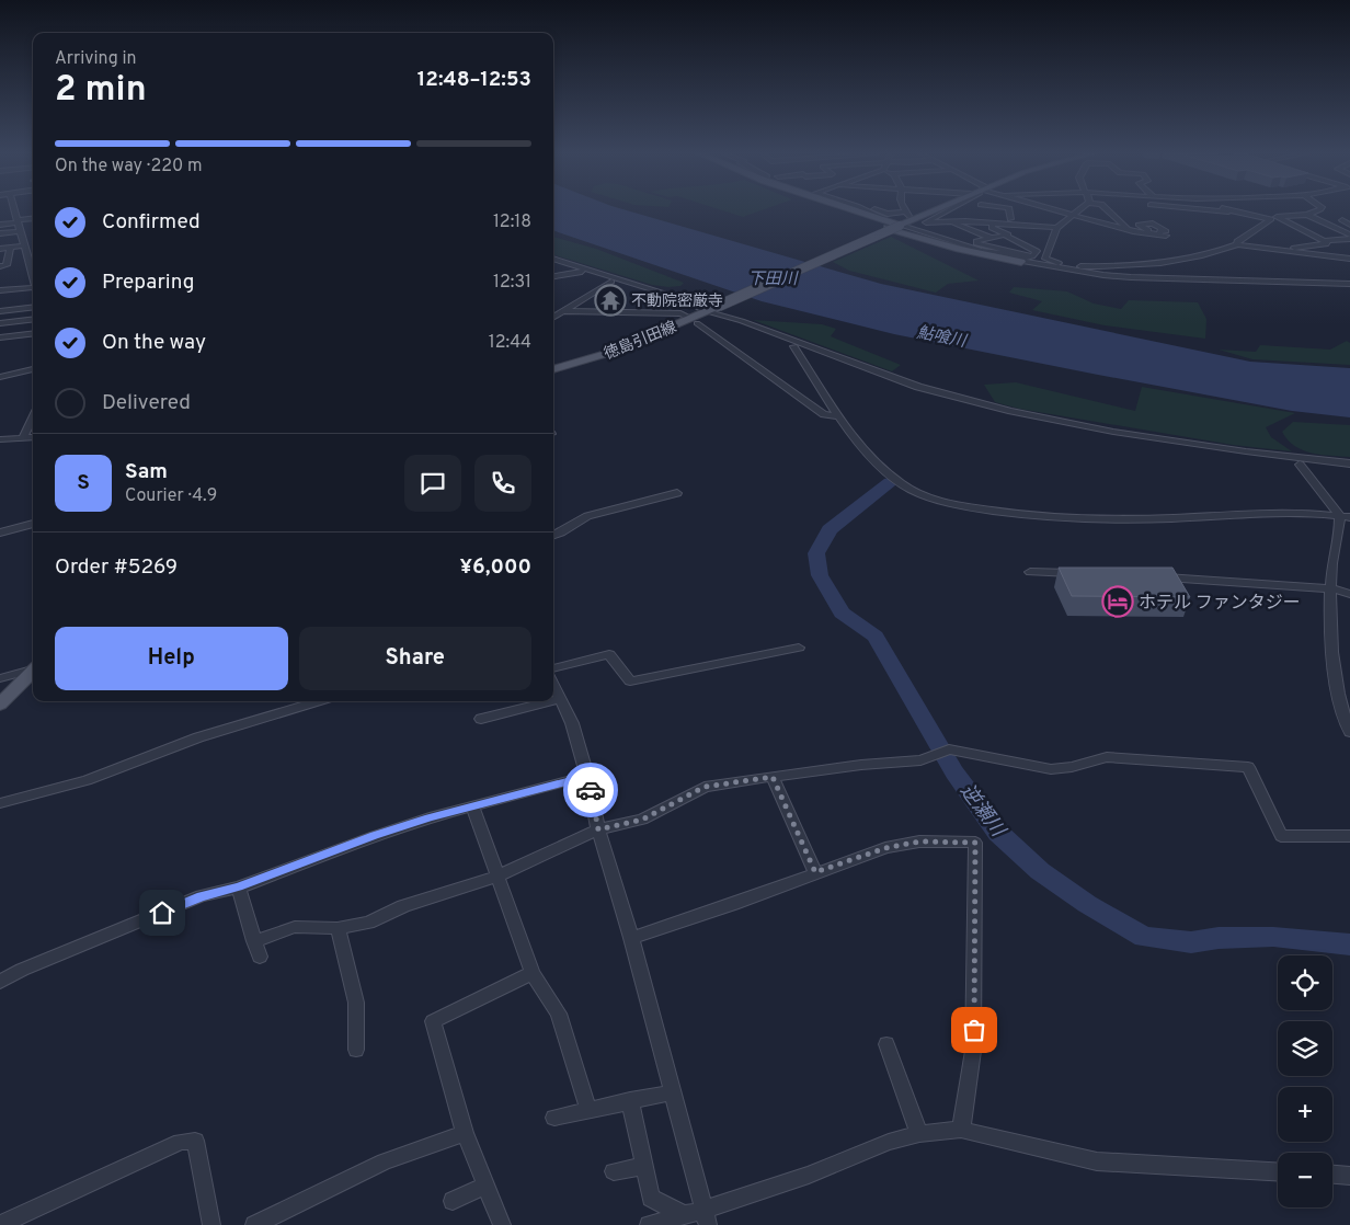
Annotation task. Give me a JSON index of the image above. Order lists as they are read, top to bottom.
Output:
{
  "streets": {
    "main road": ["徳島引田線"]
  },
  "water": ["下田川", "鮎喰川", "逆瀬川"],
  "places": {
    "temple": ["不動院密厳寺"],
    "hotel": ["ホテル ファンタジー"]
  },
  "page": {
    "heading": ["2 min", "Arriving in", "12:48–12:53"],
    "panel": [
      "Sam",
      "Courier · 4.9",
      "Order #5269",
      "¥6,000"
    ],
    "bar": "On the way · 220 m",
    "list": [
      ["Confirmed", "12:18"],
      ["Preparing", "12:31"],
      ["On the way", "12:44"],
      "Delivered"
    ],
    "round": "S",
    "buttons": ["Help", "Share"],
    "map_buttons": ["+", "−"]
  }
}
